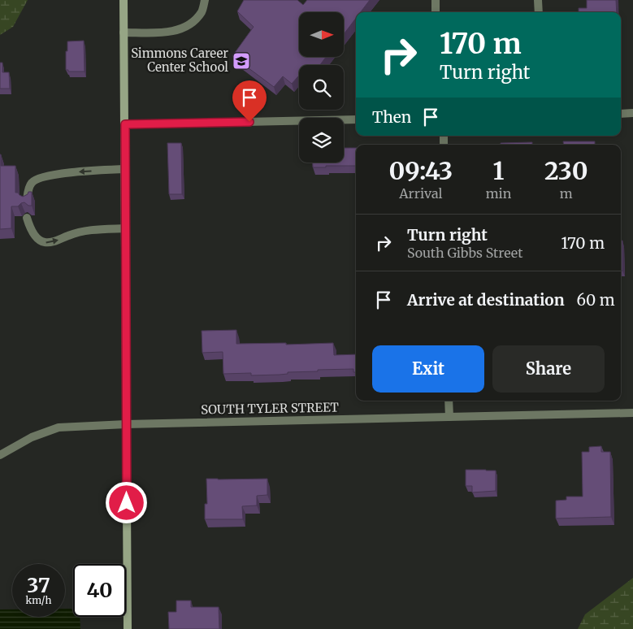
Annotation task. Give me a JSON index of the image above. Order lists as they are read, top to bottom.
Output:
{
  "streets": {
    "street": ["SOUTH TYLER STREET"]
  },
  "places": {
    "school or university": ["Simmons Career Center School"]
  },
  "north": "right",
  "page": {
    "turn": ["170 m", "Turn right"],
    "then": "Then",
    "eta": [
      "09:43",
      "Arrival",
      "1",
      "min",
      "230",
      "m"
    ],
    "list": [
      {
        "name": "Turn right",
        "note": "South Gibbs Street",
        "value": "170 m"
      },
      {
        "name": "Arrive at destination",
        "value": "60 m"
      }
    ],
    "buttons": ["Exit", "Share"],
    "speed": "37 km/h",
    "limit": "40"
  }
}
